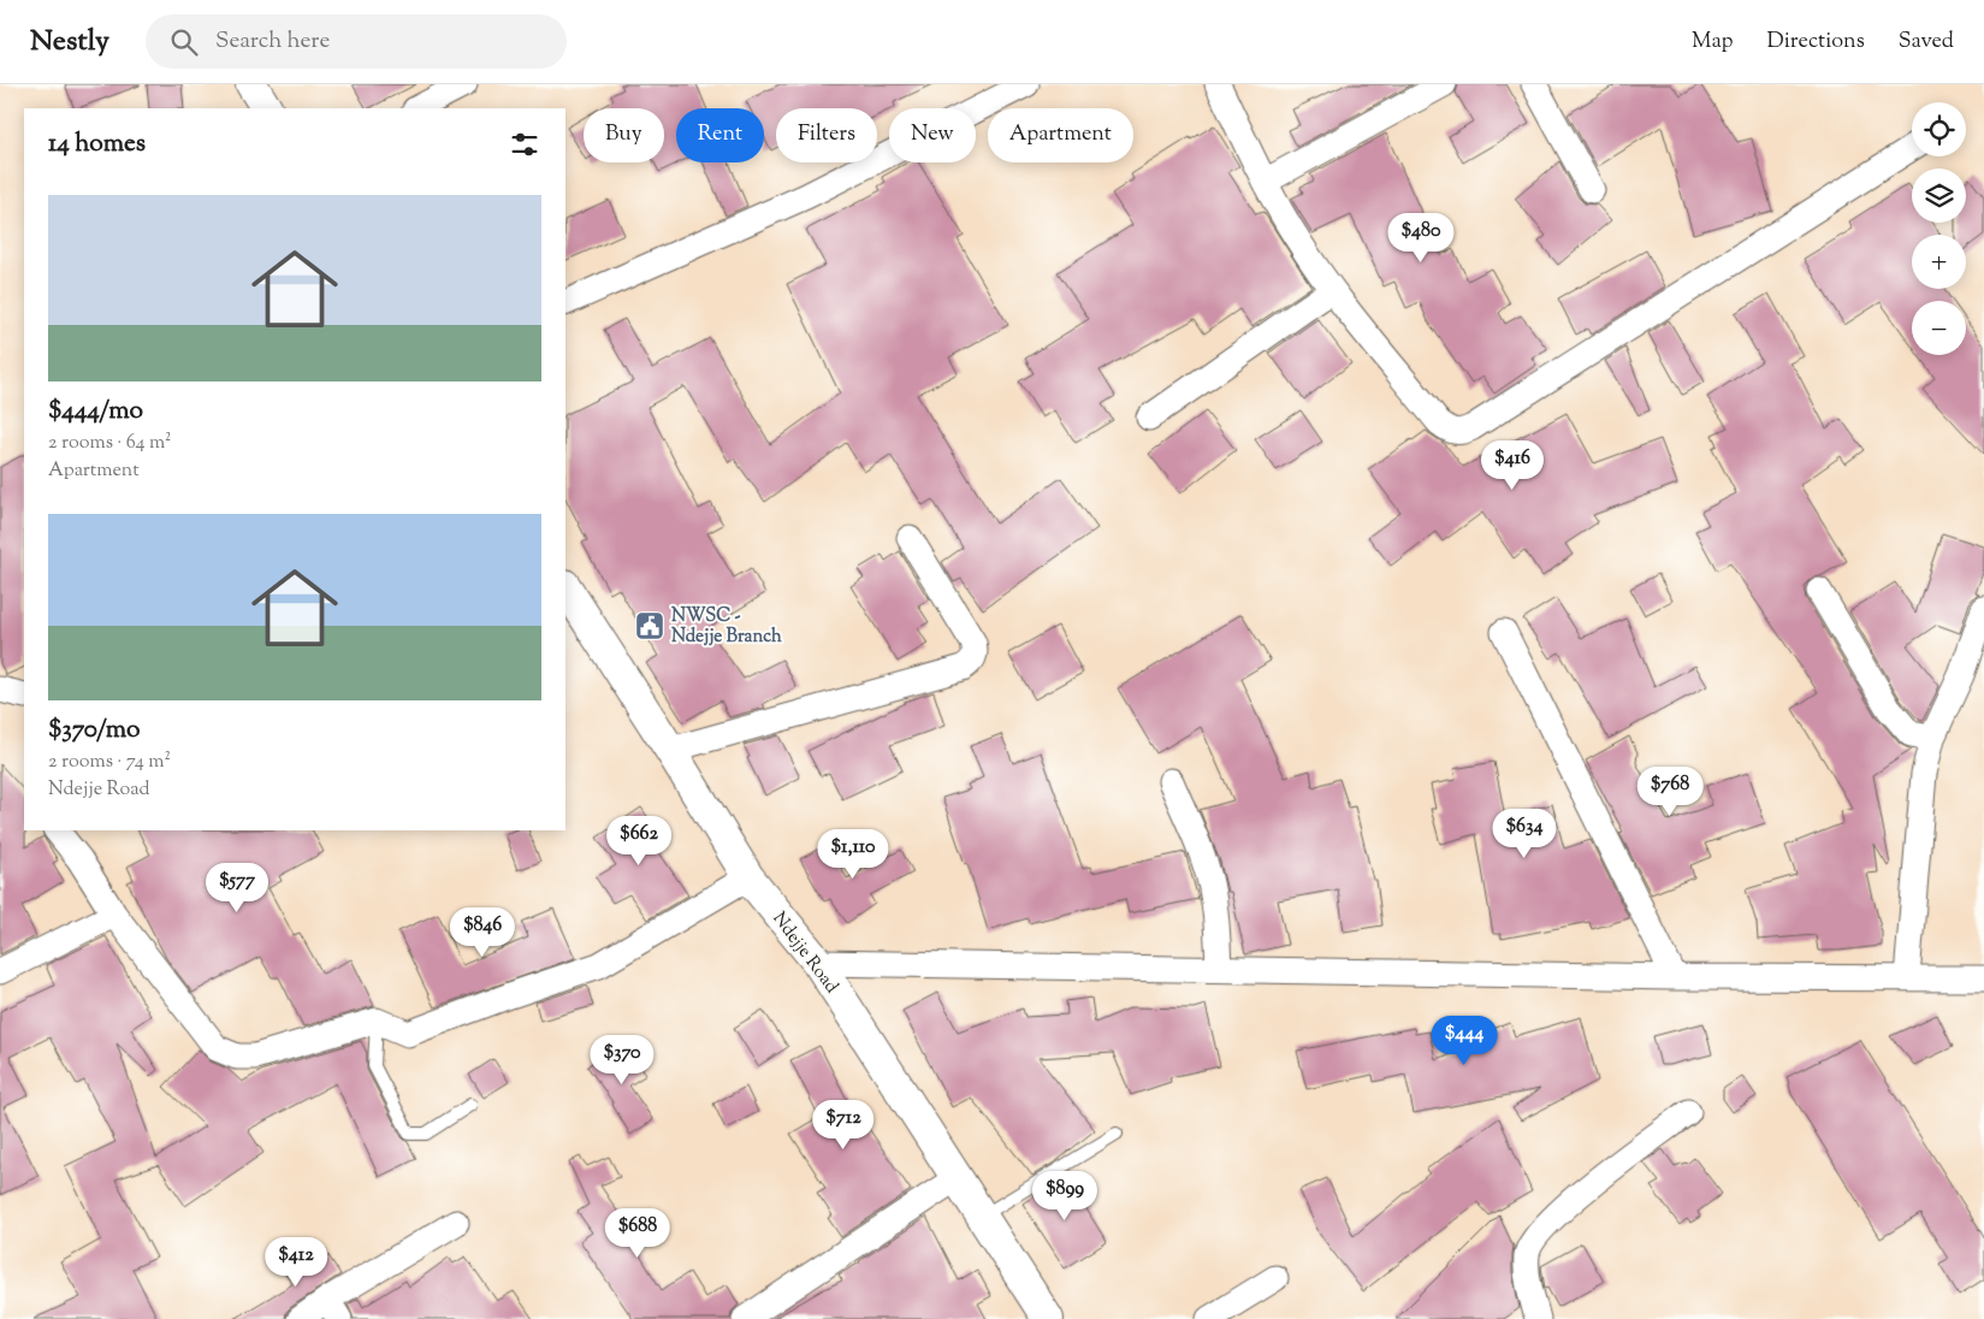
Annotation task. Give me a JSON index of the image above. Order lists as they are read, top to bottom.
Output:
{
  "streets": {
    "street": ["Ndejje Road"]
  },
  "places": {
    "public building": ["NWSC - Ndejje Branch"]
  },
  "page": {
    "header": "Nestly",
    "search": "Search here",
    "nav": ["Map", "Directions", "Saved"],
    "map_buttons": ["+", "−"],
    "chip": [
      "Buy",
      "Rent",
      "Filters",
      "New",
      "Apartment"
    ],
    "heading": "14 homes",
    "list": [
      {
        "name": "$444/mo",
        "note": "2 rooms · 64 m² · Apartment"
      },
      {
        "name": "$370/mo",
        "note": "2 rooms · 74 m² · Ndejje Road"
      }
    ],
    "price": [
      "$480",
      "$416",
      "$768",
      "$634",
      "$662",
      "$1,110",
      "$577",
      "$846",
      "$444",
      "$370",
      "$712",
      "$899",
      "$688",
      "$412"
    ]
  }
}
